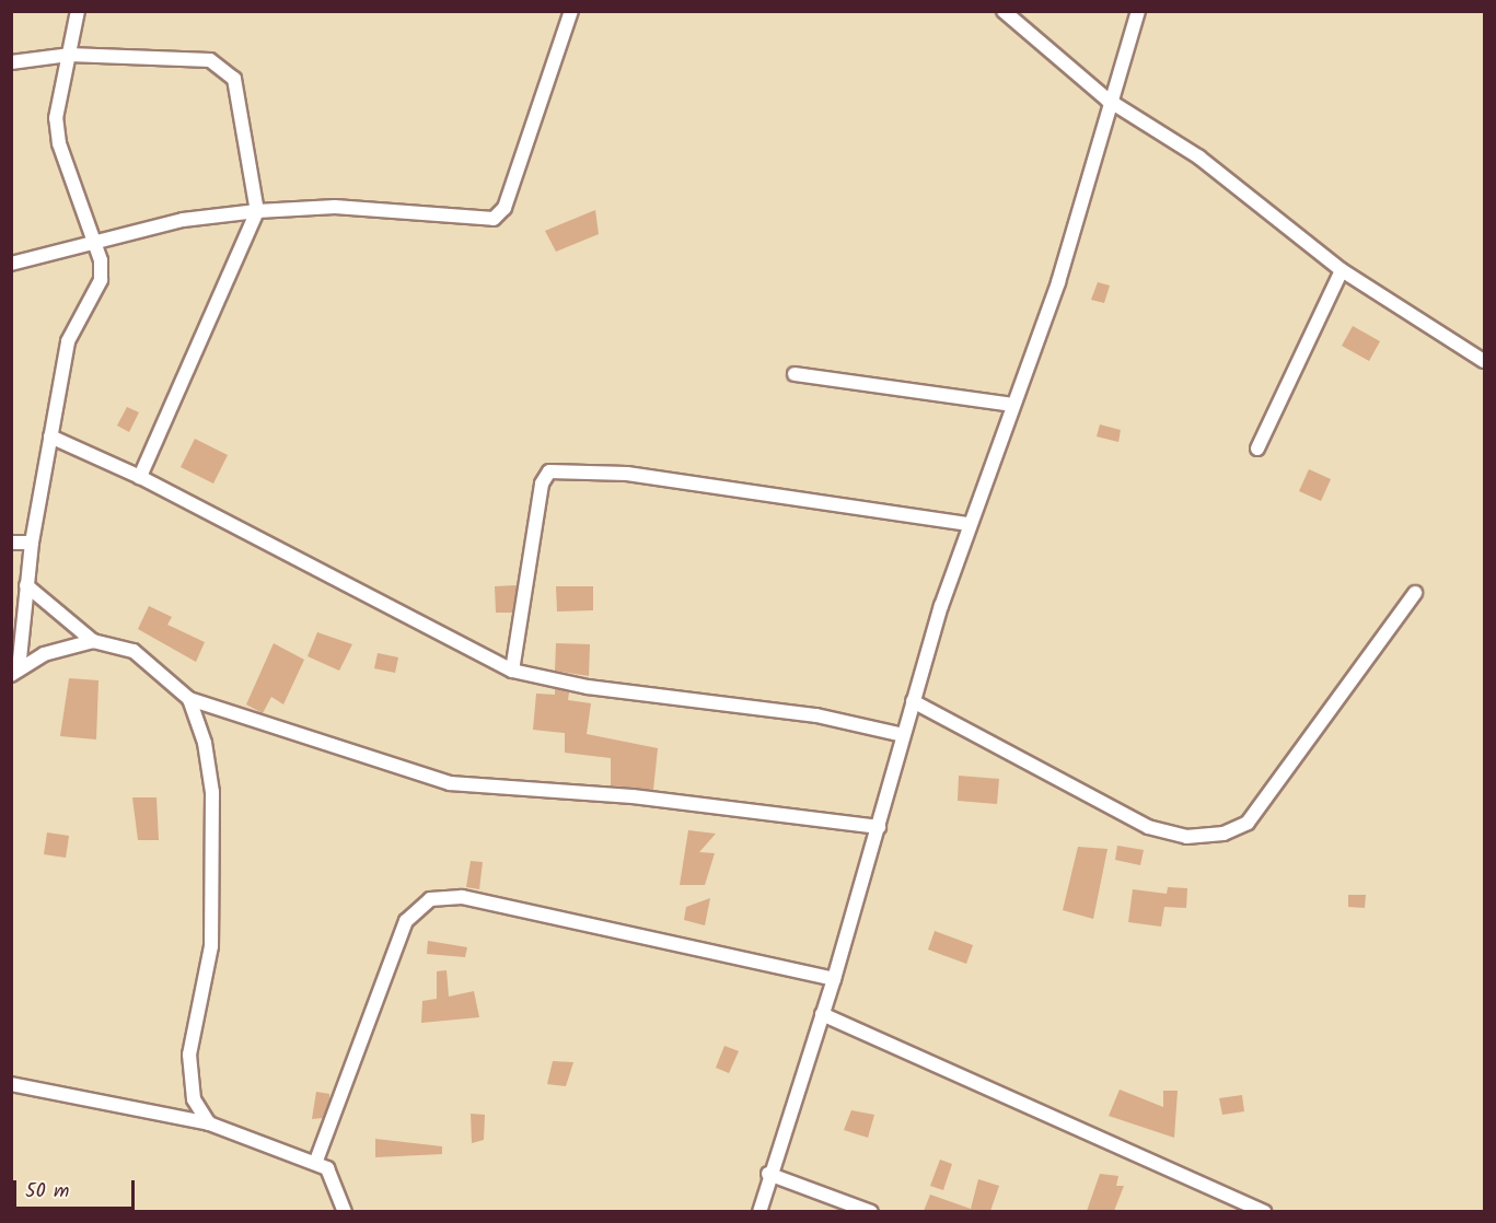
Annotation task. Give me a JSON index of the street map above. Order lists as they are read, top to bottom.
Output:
{
  "scale_bar": "50 m"
}
